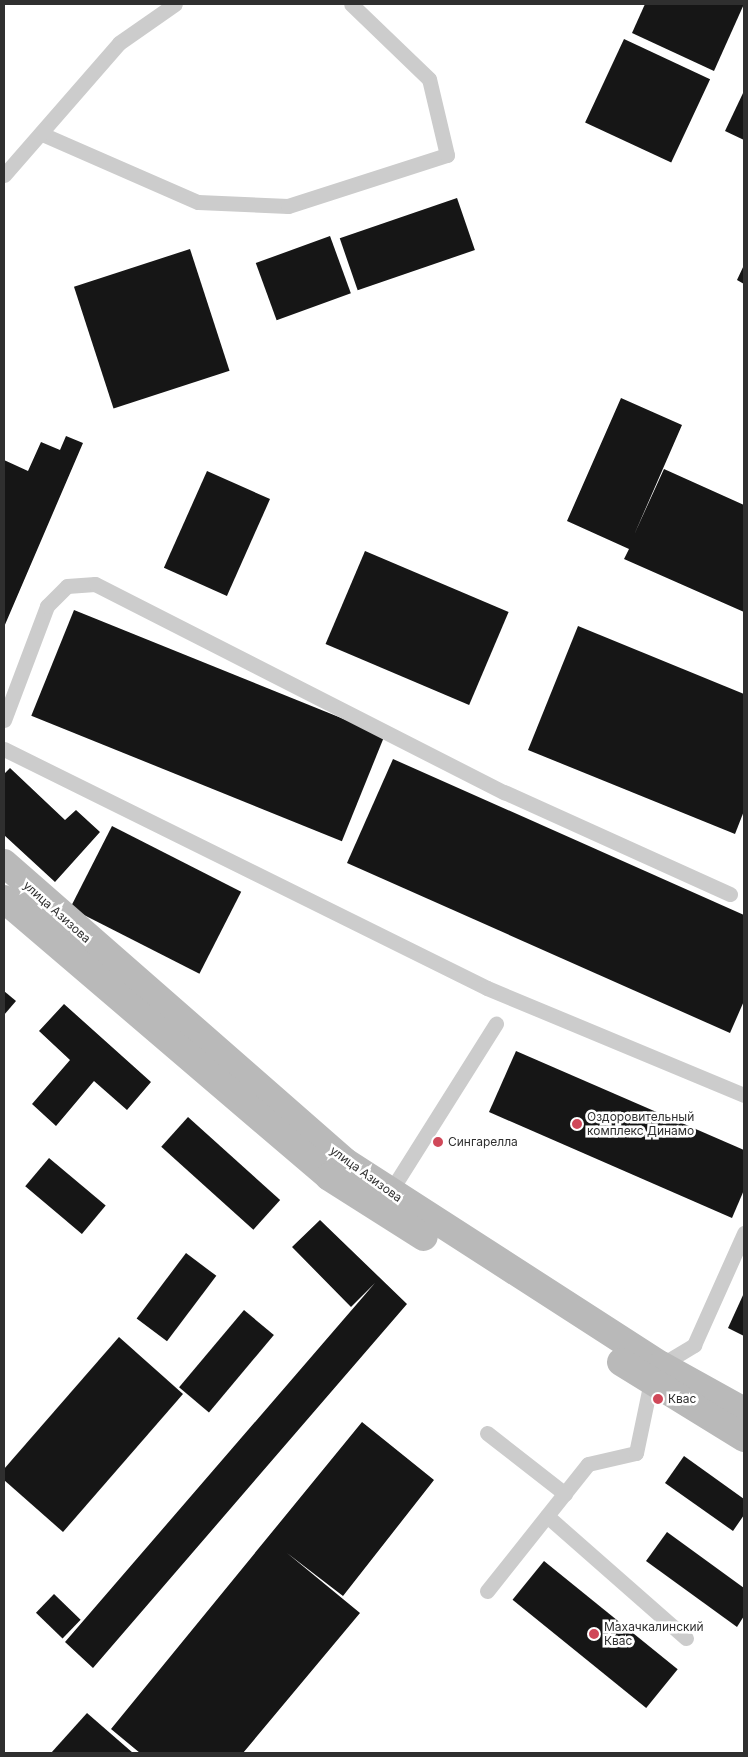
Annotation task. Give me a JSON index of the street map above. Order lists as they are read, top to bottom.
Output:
{
  "streets": {
    "main road": ["улица Азизова"]
  },
  "places": [
    "Оздоровительный комплекс Динамо",
    "Сингарелла",
    "Квас",
    "Махачкалинский Квас"
  ]
}
